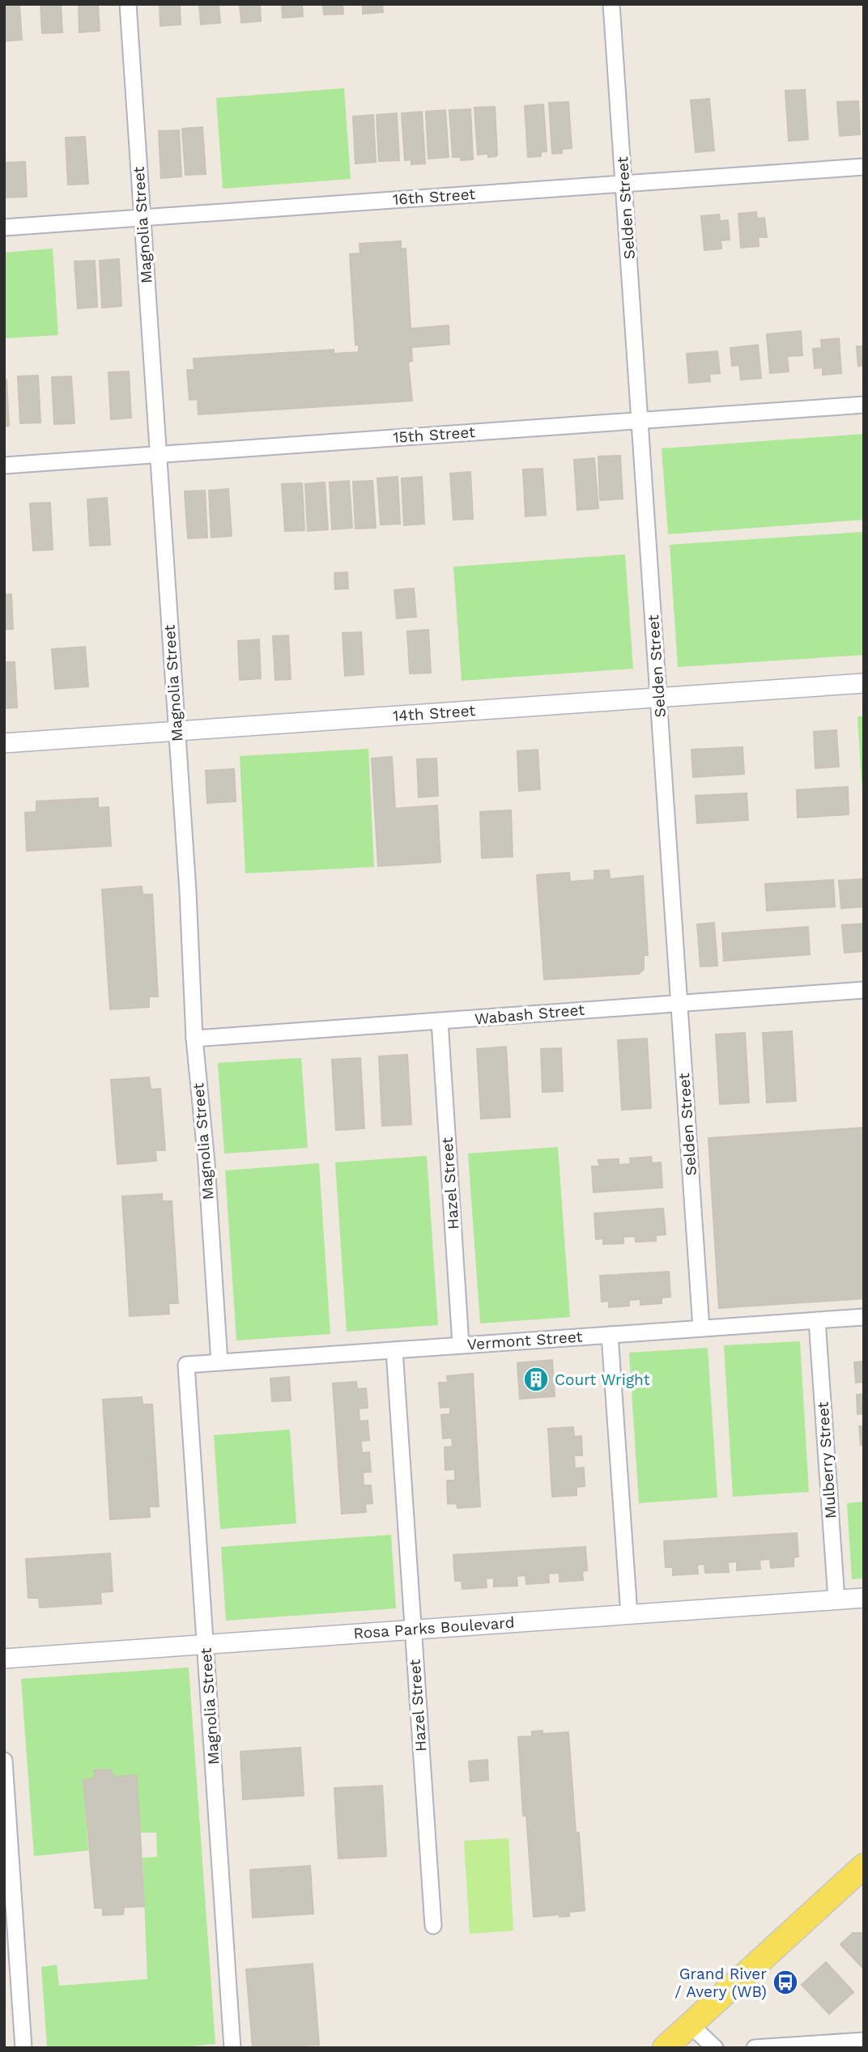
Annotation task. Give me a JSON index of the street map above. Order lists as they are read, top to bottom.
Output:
{
  "streets": {
    "street": [
      "16th Street",
      "Selden Street",
      "Magnolia Street",
      "15th Street",
      "14th Street",
      "Wabash Street",
      "Hazel Street",
      "Vermont Street",
      "Mulberry Street",
      "Rosa Parks Boulevard"
    ]
  },
  "crossings": [
    ["16th Street", "Selden Street"],
    ["16th Street", "Magnolia Street"],
    ["Selden Street", "15th Street"],
    ["Selden Street", "14th Street"],
    ["Selden Street", "Wabash Street"],
    ["Selden Street", "Vermont Street"],
    ["Magnolia Street", "15th Street"],
    ["Magnolia Street", "14th Street"],
    ["Magnolia Street", "Wabash Street"],
    ["Magnolia Street", "Vermont Street"],
    ["Magnolia Street", "Rosa Parks Boulevard"],
    ["Wabash Street", "Hazel Street"],
    ["Hazel Street", "Vermont Street"],
    ["Hazel Street", "Rosa Parks Boulevard"],
    ["Vermont Street", "Mulberry Street"],
    ["Mulberry Street", "Rosa Parks Boulevard"]
  ],
  "places": {
    "building": ["Court Wright"],
    "bus stop": ["Grand River / Avery (WB)"]
  }
}
